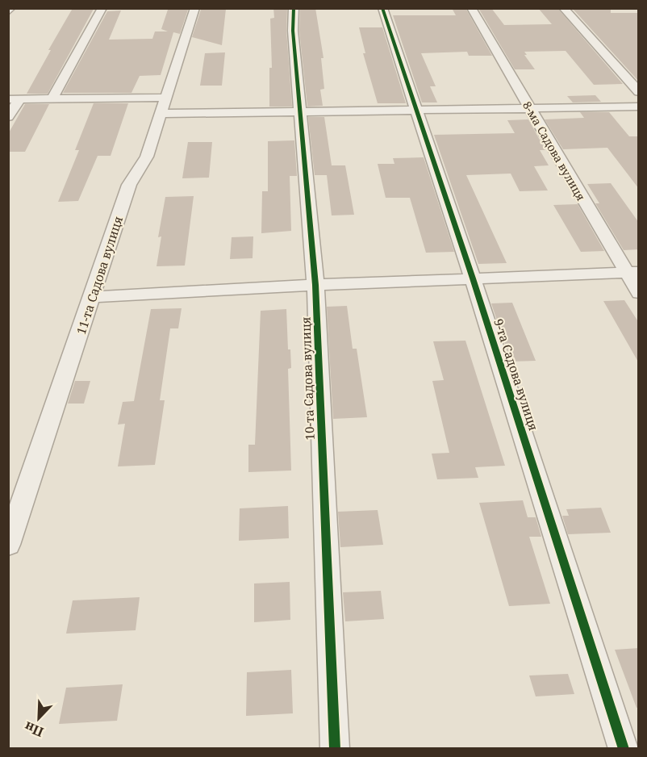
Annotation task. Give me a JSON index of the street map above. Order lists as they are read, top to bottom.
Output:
{
  "streets": {
    "street": [
      "8-ма Садова вулиця",
      "11-та Садова вулиця",
      "9-та Садова вулиця",
      "10-та Садова вулиця"
    ]
  },
  "north": "bottom left"
}
